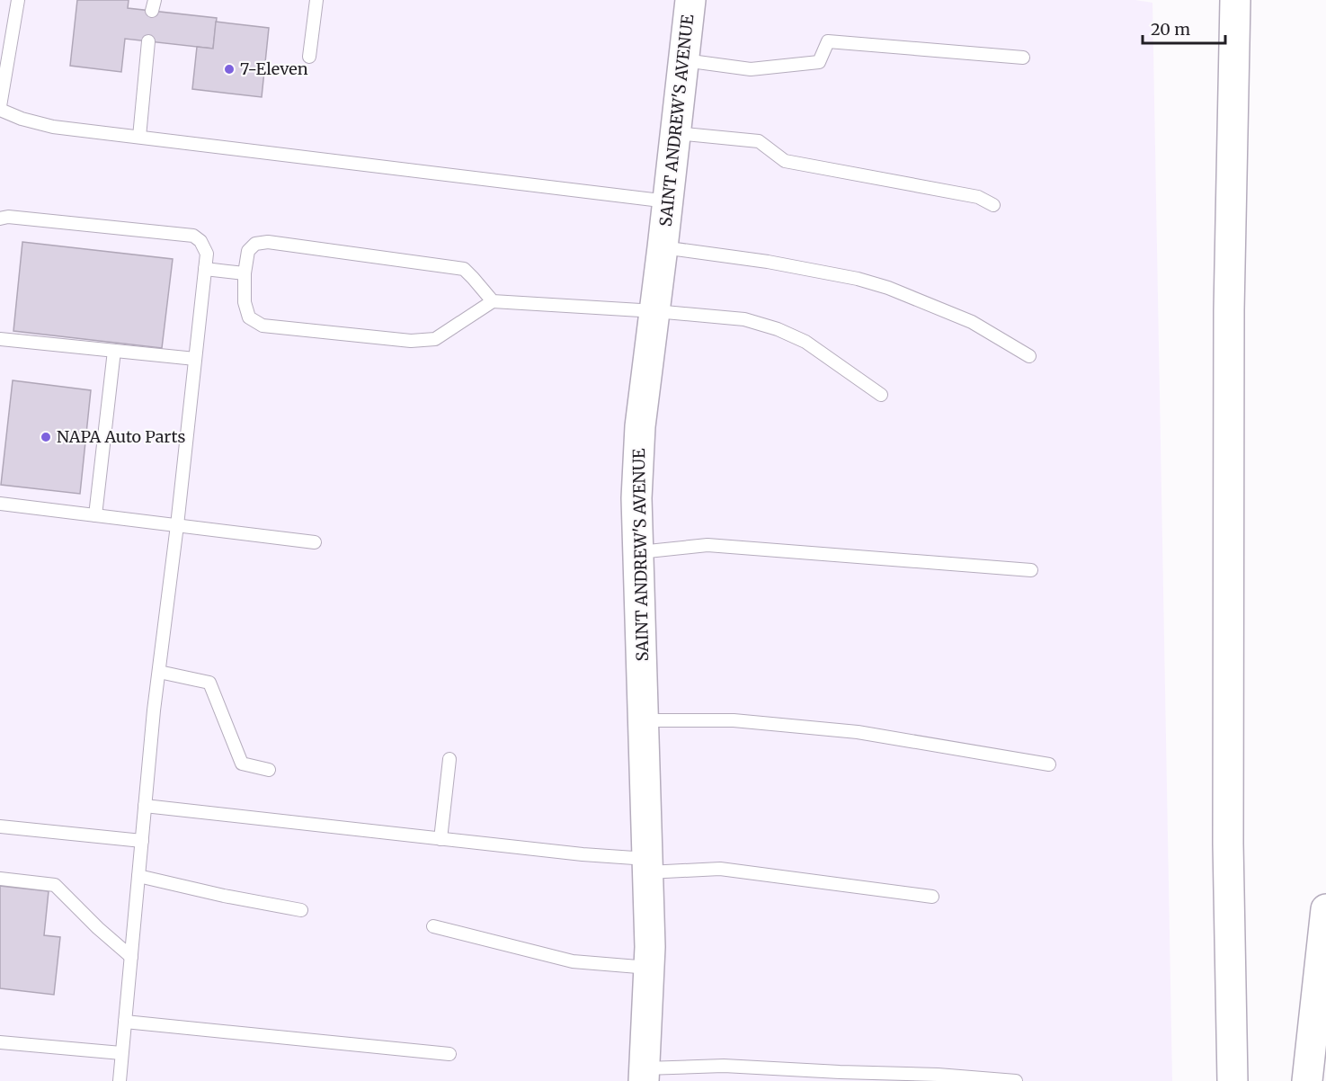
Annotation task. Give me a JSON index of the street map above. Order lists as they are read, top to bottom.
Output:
{
  "streets": {
    "main road": ["SAINT ANDREW'S AVENUE"]
  },
  "places": ["7-Eleven", "NAPA Auto Parts"],
  "scale_bar": "20 m"
}
